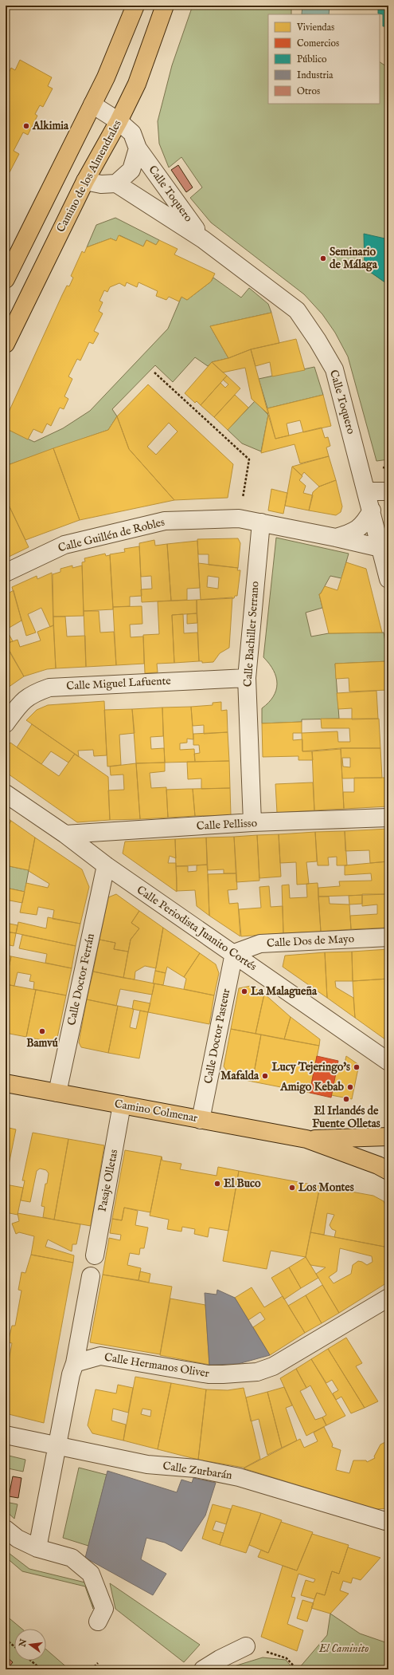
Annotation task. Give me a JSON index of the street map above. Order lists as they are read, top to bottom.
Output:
{
  "streets": {
    "main road": ["Camino de los Almendrales", "Camino Colmenar"],
    "street": [
      "Calle Toquero",
      "Calle Guillén de Robles",
      "Calle Bachiller Serrano",
      "Calle Miguel Lafuente",
      "Calle Pellisso",
      "Calle Periodista Juanito Cortés",
      "Calle Dos de Mayo",
      "Calle Doctor Ferrán",
      "Calle Doctor Pasteur",
      "Pasaje Olletas",
      "Calle Hermanos Oliver",
      "Calle Zurbarán"
    ]
  },
  "crossings": [
    ["Camino de los Almendrales", "Calle Toquero"],
    ["Calle Toquero", "Calle Guillén de Robles"],
    ["Calle Guillén de Robles", "Calle Bachiller Serrano"],
    ["Calle Bachiller Serrano", "Calle Miguel Lafuente"],
    ["Calle Bachiller Serrano", "Calle Pellisso"],
    ["Calle Pellisso", "Calle Periodista Juanito Cortés"],
    ["Calle Periodista Juanito Cortés", "Calle Dos de Mayo"],
    ["Calle Periodista Juanito Cortés", "Calle Doctor Ferrán"],
    ["Calle Periodista Juanito Cortés", "Calle Doctor Pasteur"],
    ["Calle Dos de Mayo", "Calle Doctor Pasteur"],
    ["Calle Doctor Ferrán", "Camino Colmenar"],
    ["Calle Doctor Pasteur", "Camino Colmenar"],
    ["Camino Colmenar", "Pasaje Olletas"]
  ],
  "parks": ["El Caminito"],
  "places": [
    "Alkimia",
    "Seminario de Málaga",
    "La Malagueña",
    "Bamvú",
    "Lucy Tejeringo's",
    "Mafalda",
    "Amigo Kebab",
    "El Irlandés de Fuente Olletas",
    "El Buco",
    "Los Montes"
  ],
  "legend": [
    "Viviendas",
    "Comercios",
    "Público",
    "Industria",
    "Otros"
  ],
  "north": "left"
}
